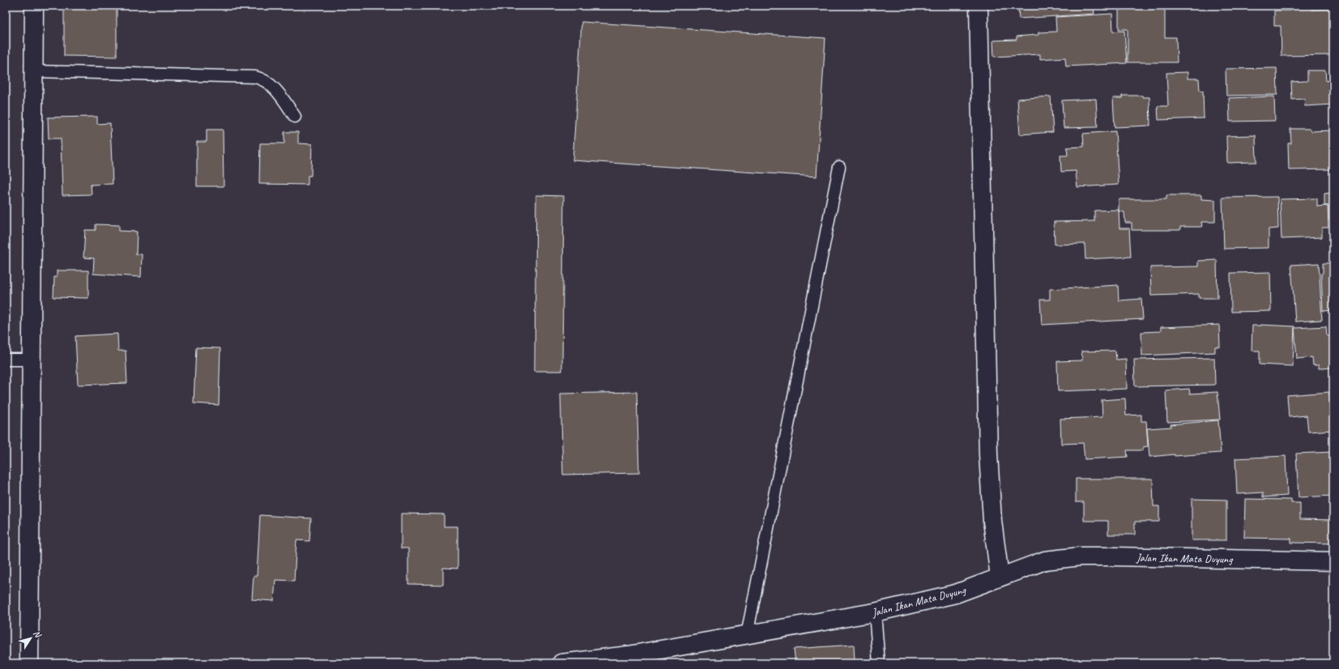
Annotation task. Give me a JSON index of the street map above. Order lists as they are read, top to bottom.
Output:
{
  "streets": {
    "street": ["Jalan Ikan Mata Duyung"]
  },
  "north": "top right"
}
